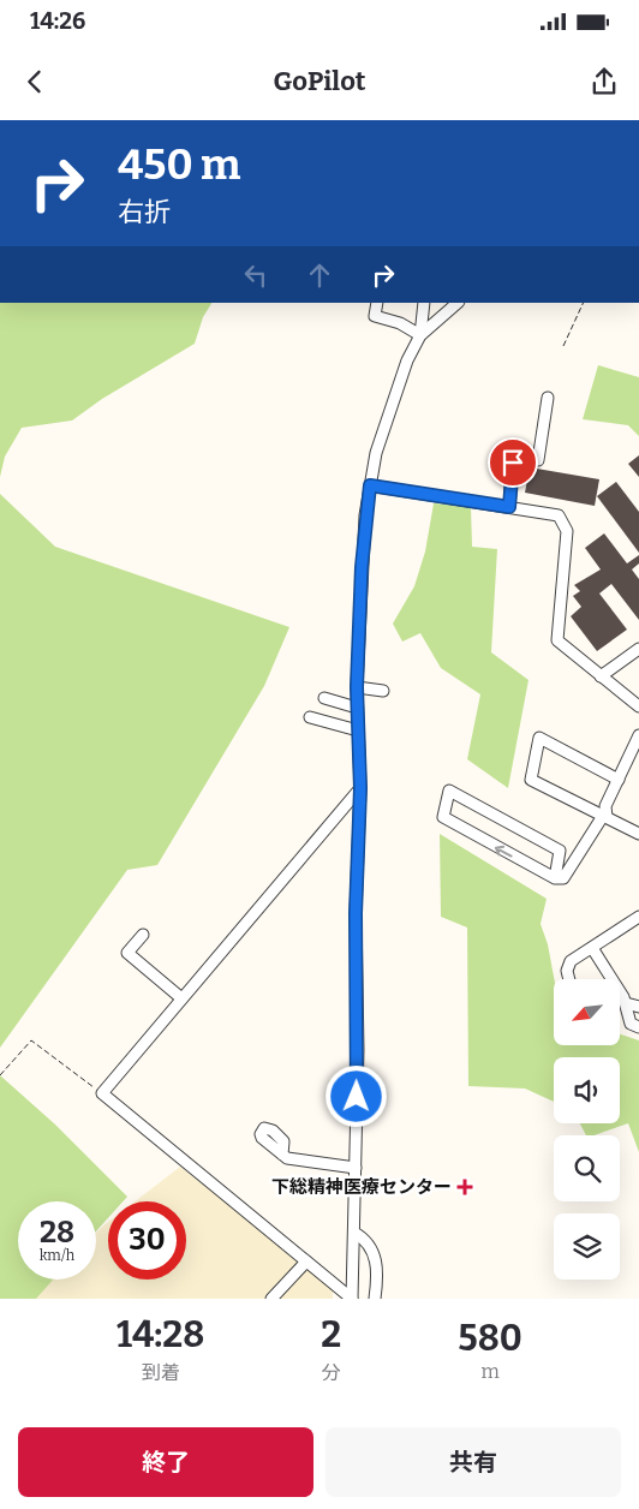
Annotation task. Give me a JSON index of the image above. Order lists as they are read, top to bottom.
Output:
{
  "places": {
    "health": ["下総精神医療センター"]
  },
  "north": "bottom left",
  "page": {
    "status": "14:26",
    "header": "GoPilot",
    "turn": ["450 m", "右折"],
    "speed": "28 km/h",
    "limit": "30",
    "eta": [
      "14:28",
      "到着",
      "2",
      "分",
      "580",
      "m"
    ],
    "buttons": ["終了", "共有"]
  }
}
